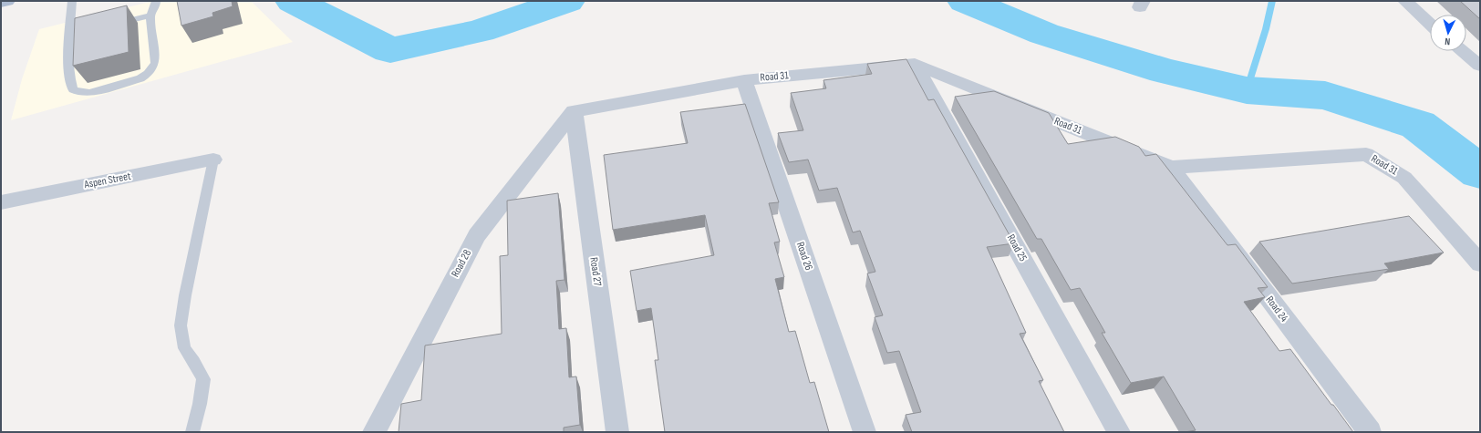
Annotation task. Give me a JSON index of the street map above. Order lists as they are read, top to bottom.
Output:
{
  "streets": {
    "street": [
      "Road 31",
      "Aspen Street",
      "Road 25",
      "Road 26",
      "Road 28",
      "Road 27",
      "Road 24"
    ]
  },
  "crossings": [
    ["Road 31", "Road 25"],
    ["Road 31", "Road 26"],
    ["Road 31", "Road 28"],
    ["Road 31", "Road 27"],
    ["Road 31", "Road 24"],
    ["Road 28", "Road 27"]
  ],
  "north": "bottom"
}
